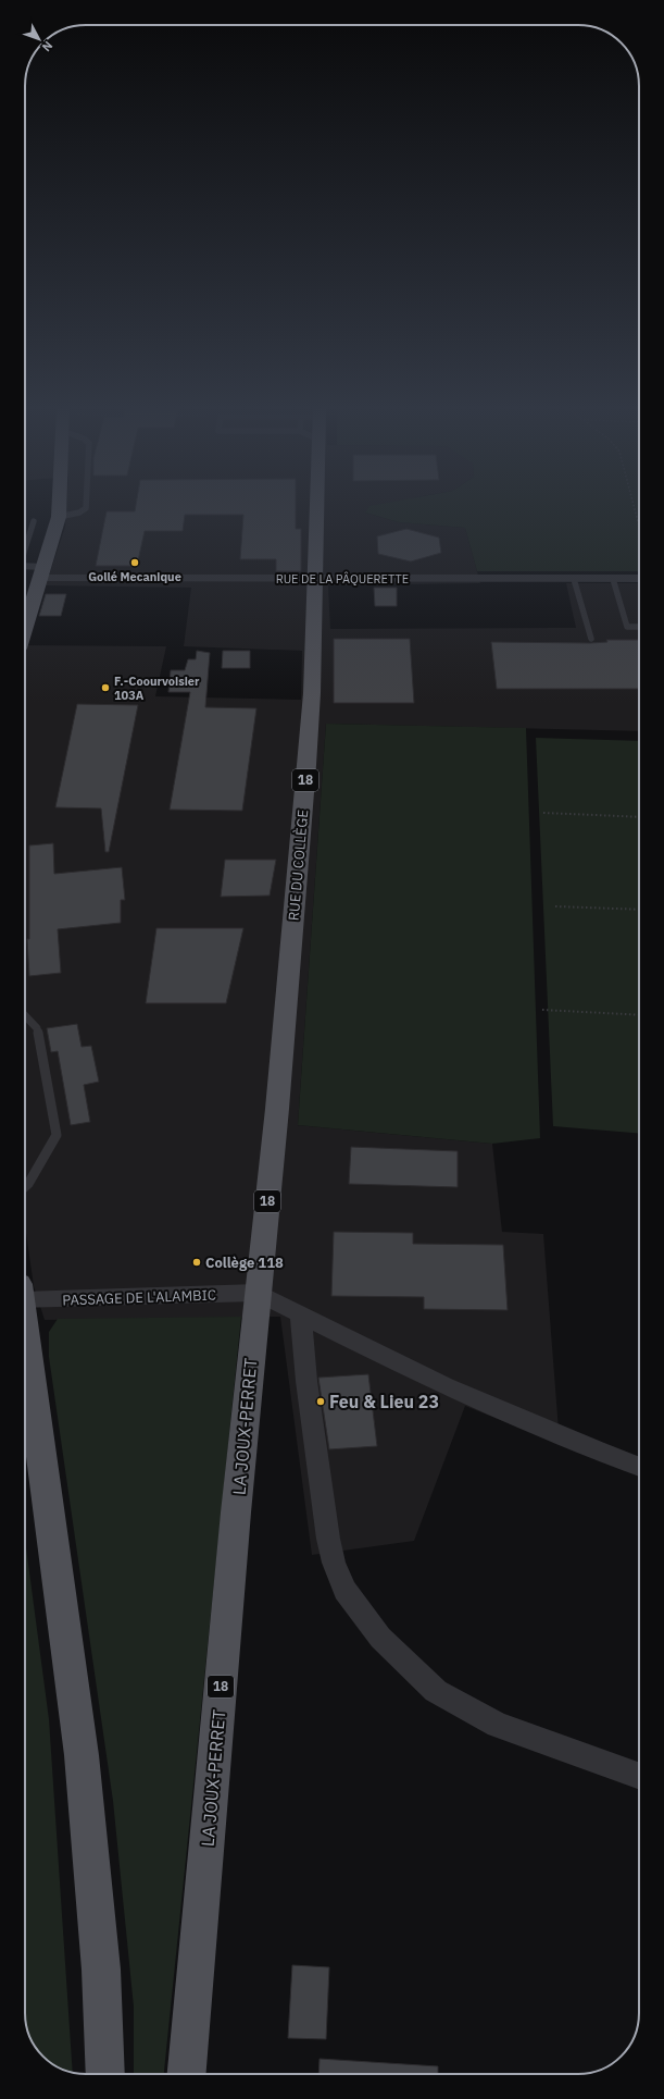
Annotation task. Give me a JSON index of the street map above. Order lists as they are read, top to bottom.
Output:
{
  "streets": {
    "main road": ["18", "RUE DU COLLÈGE", "LA JOUX-PERRET"],
    "street": ["RUE DE LA PÂQUERETTE", "PASSAGE DE L'ALAMBIC"]
  },
  "crossings": [
    ["RUE DE LA PÂQUERETTE", "RUE DU COLLÈGE"],
    ["RUE DU COLLÈGE", "PASSAGE DE L'ALAMBIC"],
    ["RUE DU COLLÈGE", "LA JOUX-PERRET"],
    ["PASSAGE DE L'ALAMBIC", "LA JOUX-PERRET"]
  ],
  "places": [
    "Gollé Mecanique",
    "F.-Coourvoisier 103A",
    "Collège 118",
    "Feu & Lieu 23"
  ],
  "north": "bottom right"
}
